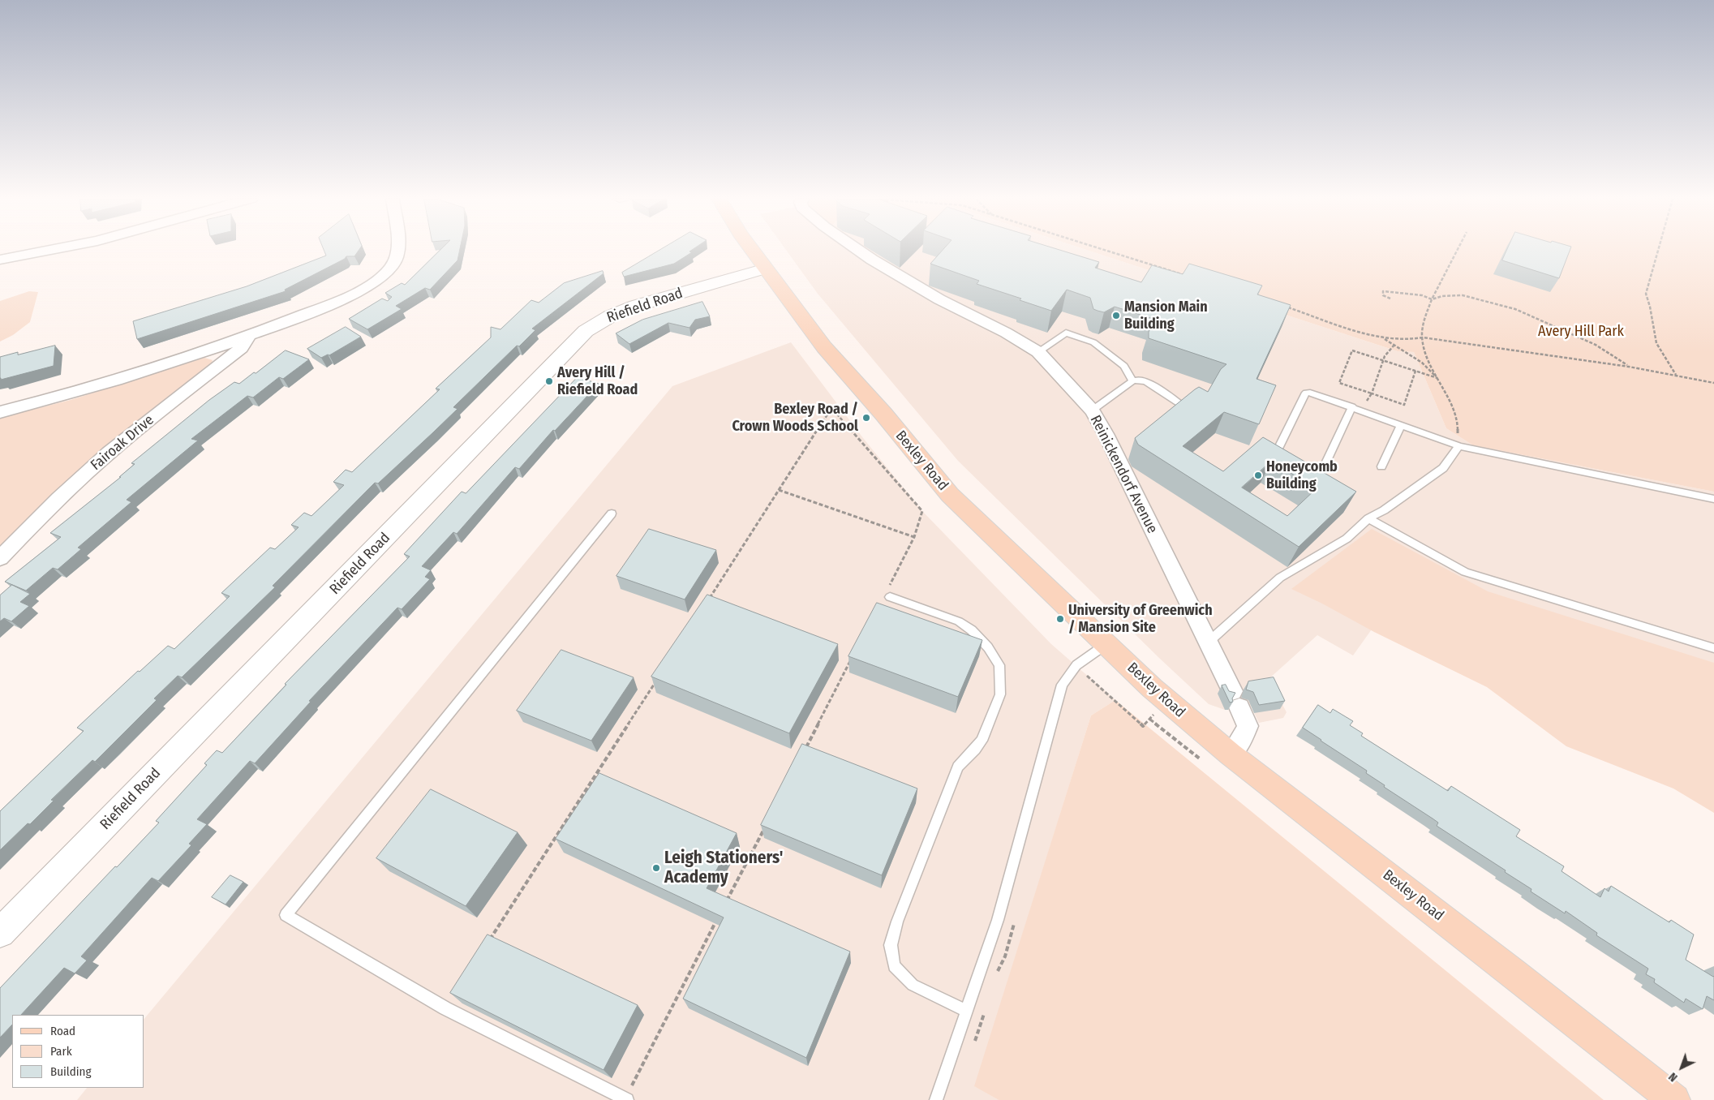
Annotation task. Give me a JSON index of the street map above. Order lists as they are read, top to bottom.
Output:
{
  "streets": {
    "main road": ["Bexley Road"],
    "street": ["Riefield Road", "Fairoak Drive", "Reinickendorf Avenue"]
  },
  "crossings": [
    ["Riefield Road", "Bexley Road"],
    ["Bexley Road", "Reinickendorf Avenue"]
  ],
  "parks": ["Avery Hill Park"],
  "places": [
    "Mansion Main Building",
    "Avery Hill / Riefield Road",
    "Bexley Road / Crown Woods School",
    "Honeycomb Building",
    "University of Greenwich / Mansion Site",
    "Leigh Stationers' Academy"
  ],
  "legend": ["Road", "Park", "Building"],
  "north": "bottom left"
}
